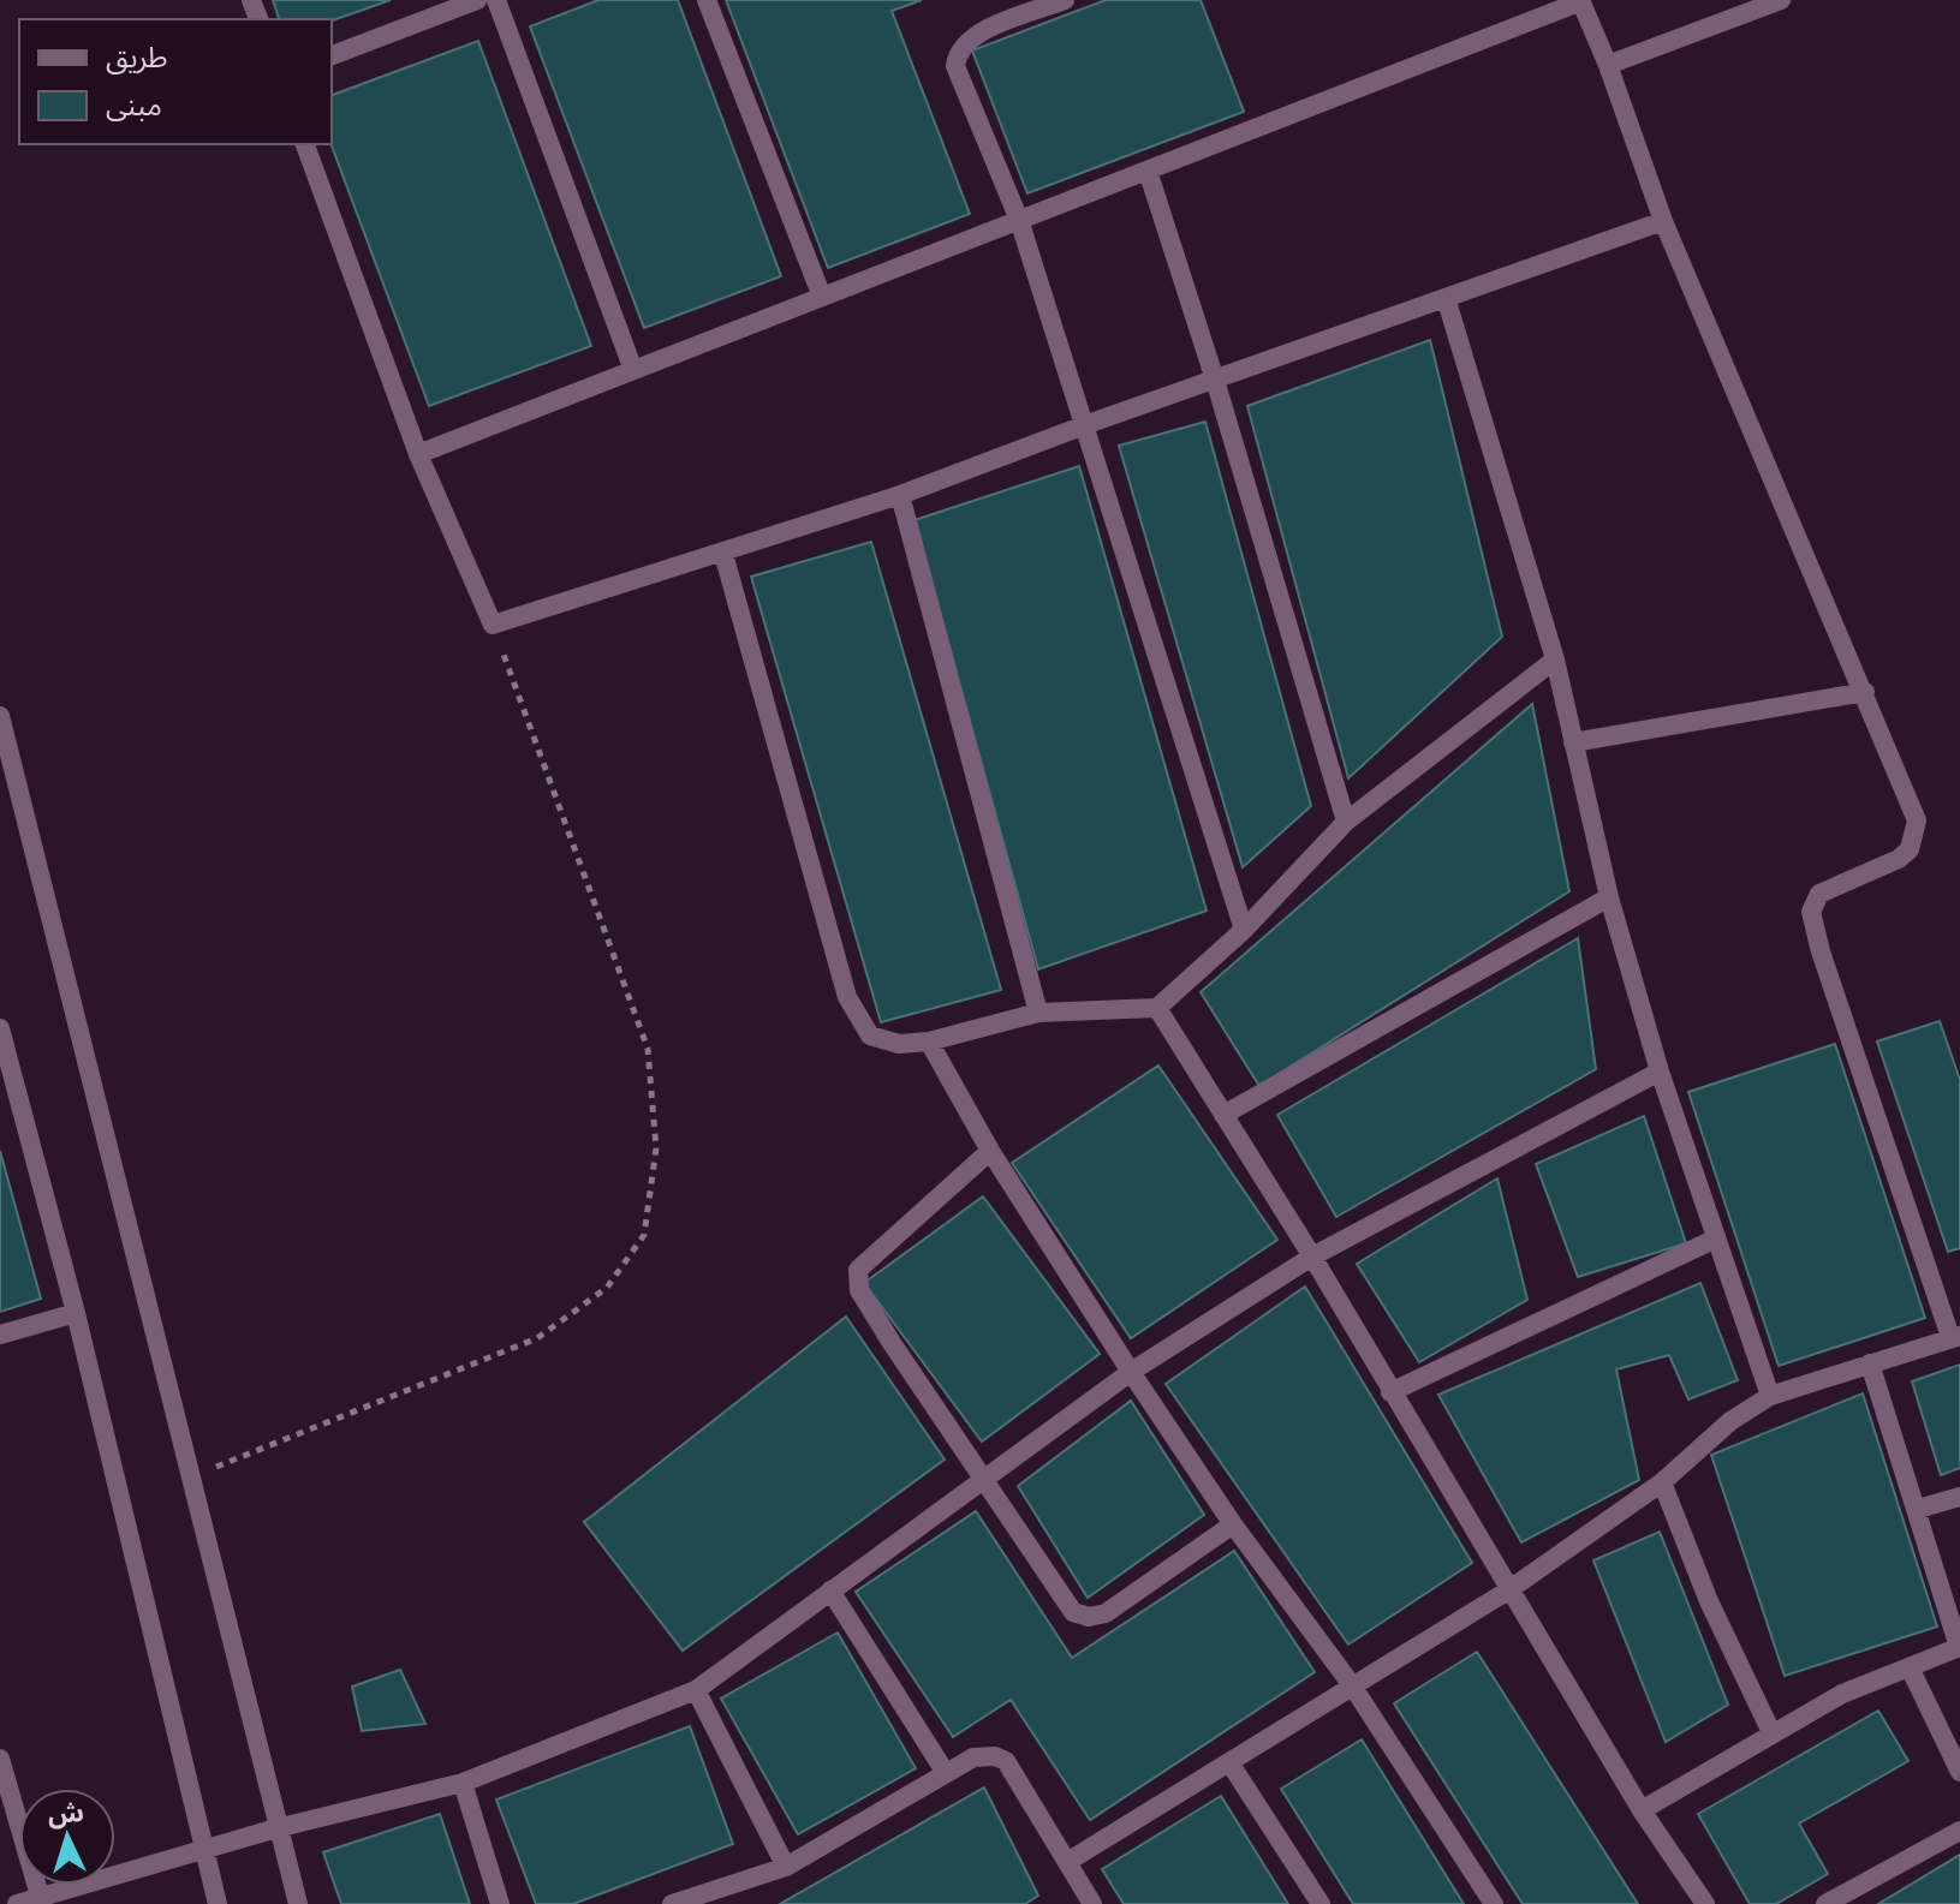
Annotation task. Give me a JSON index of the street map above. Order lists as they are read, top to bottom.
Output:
{
  "legend": ["طريق", "مبنى"],
  "north": "top"
}
